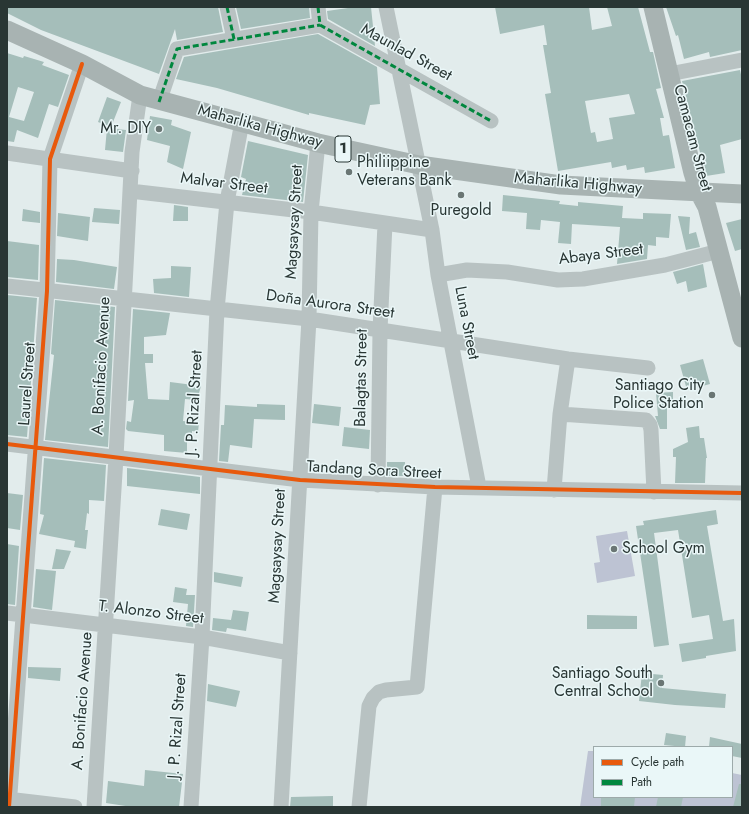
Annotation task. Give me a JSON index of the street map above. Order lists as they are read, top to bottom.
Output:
{
  "streets": {
    "main road": ["Maharlika Highway", "Camacam Street", "1"],
    "street": [
      "Maunlad Street",
      "Malvar Street",
      "Magsaysay Street",
      "Abaya Street",
      "Doña Aurora Street",
      "Luna Street",
      "A. Bonifacio Avenue",
      "Balagtas Street",
      "Laurel Street",
      "J. P. Rizal Street",
      "Tandang Sora Street",
      "T. Alonzo Street"
    ]
  },
  "crossings": [
    ["Maharlika Highway", "Camacam Street"],
    ["Maharlika Highway", "Magsaysay Street"],
    ["Maharlika Highway", "Luna Street"],
    ["Maharlika Highway", "A. Bonifacio Avenue"],
    ["Maharlika Highway", "Laurel Street"],
    ["Maharlika Highway", "J. P. Rizal Street"],
    ["Camacam Street", "Abaya Street"],
    ["Malvar Street", "Magsaysay Street"],
    ["Malvar Street", "Luna Street"],
    ["Malvar Street", "A. Bonifacio Avenue"],
    ["Malvar Street", "Balagtas Street"],
    ["Malvar Street", "J. P. Rizal Street"],
    ["Magsaysay Street", "Doña Aurora Street"],
    ["Magsaysay Street", "Tandang Sora Street"],
    ["Magsaysay Street", "T. Alonzo Street"],
    ["Abaya Street", "Luna Street"],
    ["Doña Aurora Street", "Luna Street"],
    ["Doña Aurora Street", "A. Bonifacio Avenue"],
    ["Doña Aurora Street", "Balagtas Street"],
    ["Doña Aurora Street", "Laurel Street"],
    ["Doña Aurora Street", "J. P. Rizal Street"],
    ["Luna Street", "Tandang Sora Street"],
    ["A. Bonifacio Avenue", "Tandang Sora Street"],
    ["A. Bonifacio Avenue", "T. Alonzo Street"],
    ["Balagtas Street", "Tandang Sora Street"],
    ["Laurel Street", "Tandang Sora Street"],
    ["Laurel Street", "T. Alonzo Street"],
    ["J. P. Rizal Street", "Tandang Sora Street"],
    ["J. P. Rizal Street", "T. Alonzo Street"]
  ],
  "places": [
    "Mr. DIY",
    "Philiippine Veterans Bank",
    "Puregold",
    "Santiago City Police Station",
    "School Gym",
    "Santiago South Central School"
  ],
  "legend": ["Cycle path", "Path"]
}
